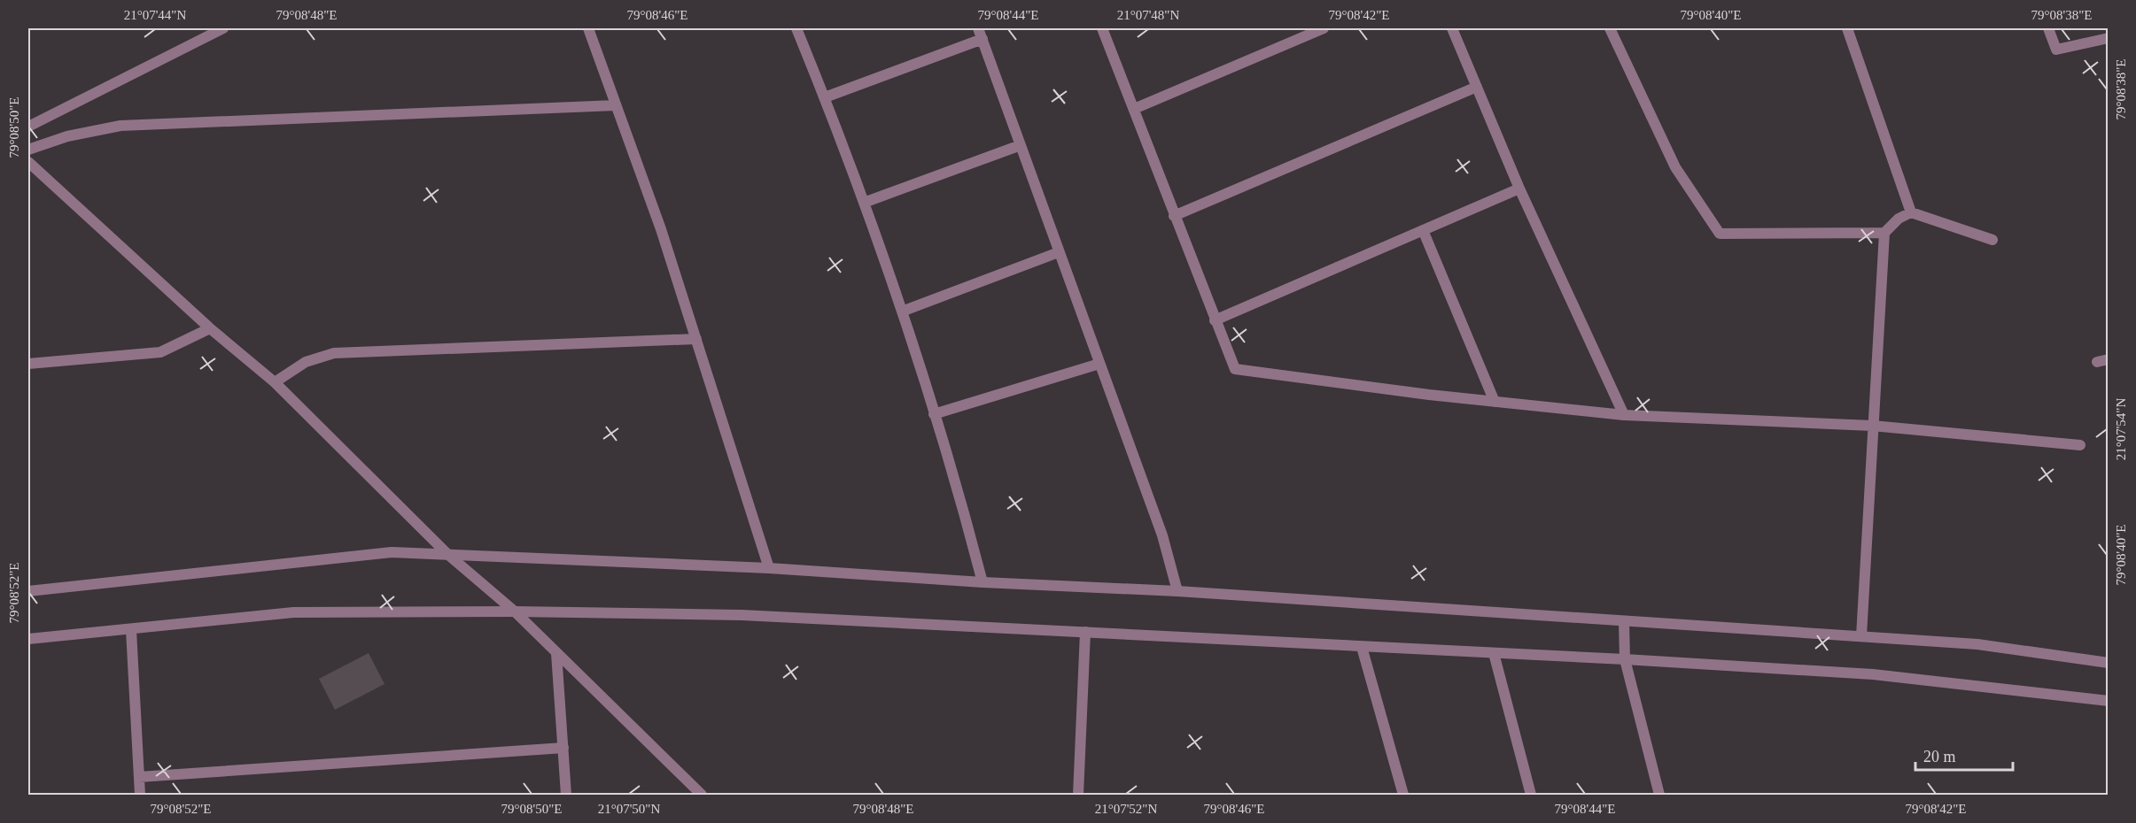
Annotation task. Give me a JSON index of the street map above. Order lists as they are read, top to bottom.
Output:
{
  "scale_bar": "20 m",
  "coordinates": [
    "21°07'44\"N",
    "79°08'48\"E",
    "79°08'46\"E",
    "79°08'44\"E",
    "21°07'48\"N",
    "79°08'42\"E",
    "79°08'40\"E",
    "79°08'38\"E",
    "79°08'50\"E",
    "21°07'54\"N",
    "79°08'52\"E",
    "21°07'50\"N",
    "21°07'52\"N"
  ]
}
